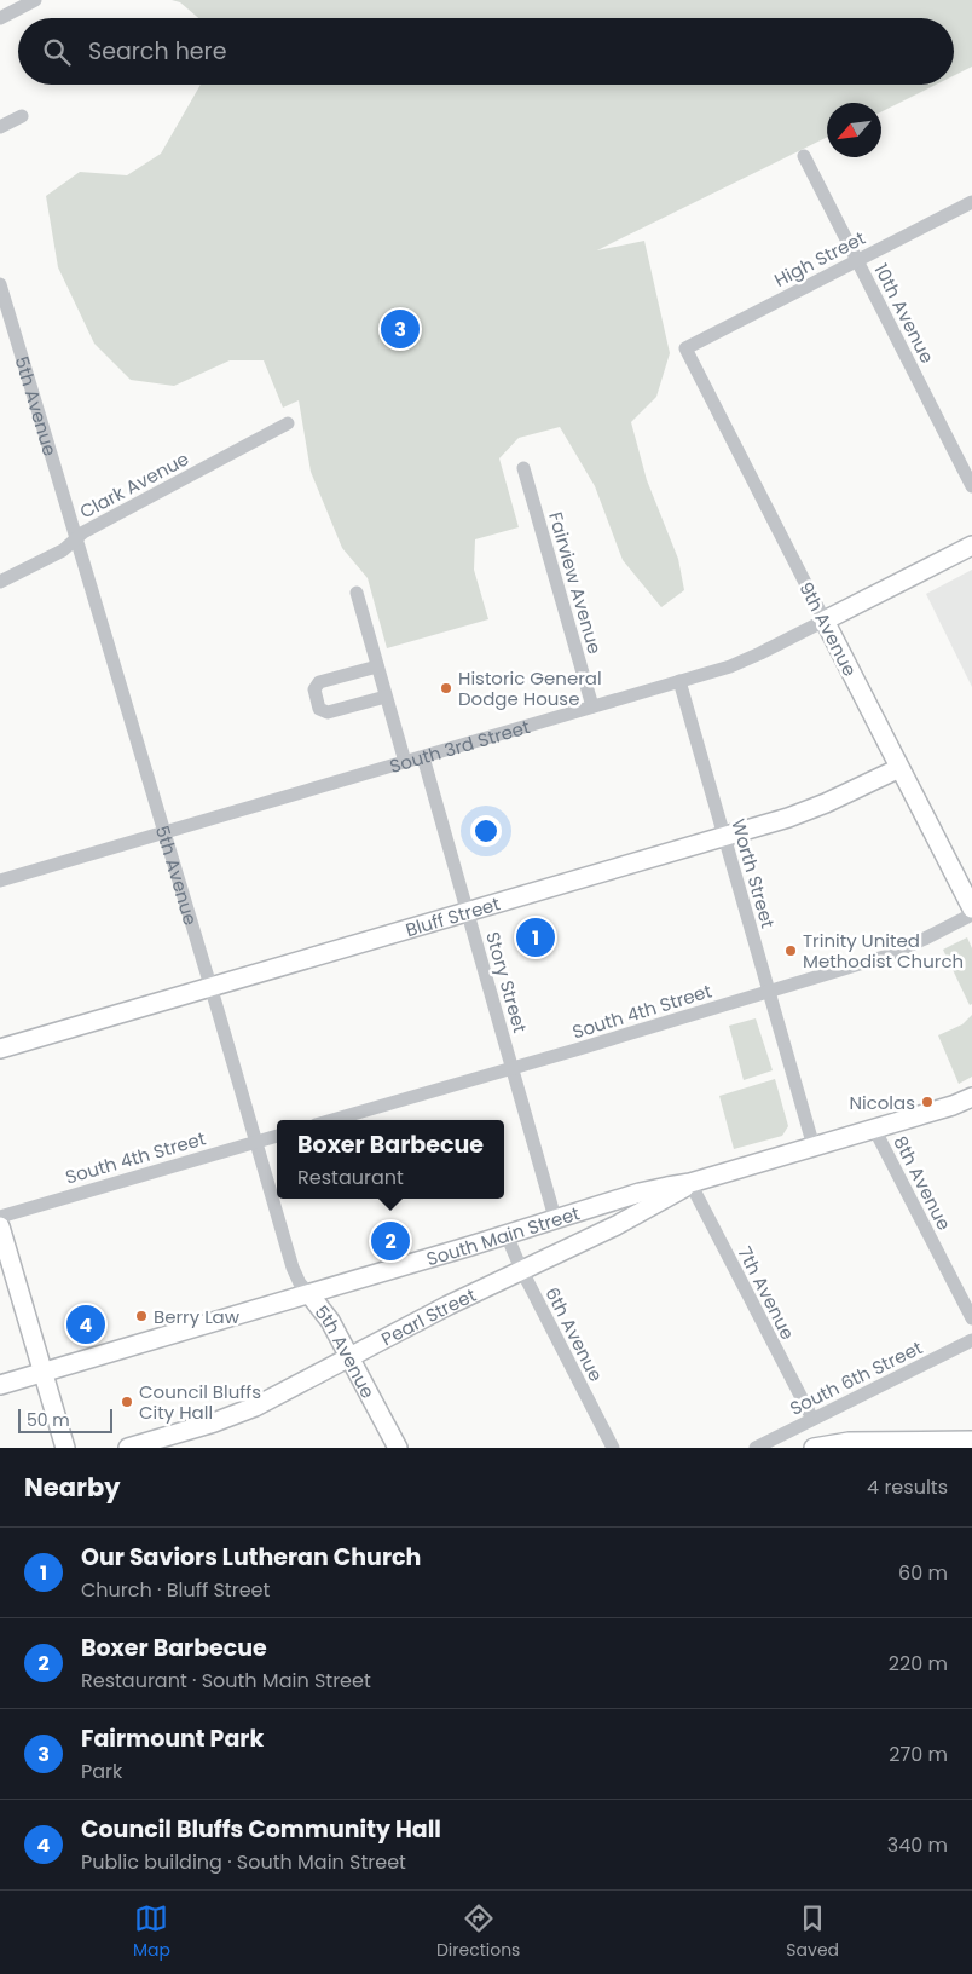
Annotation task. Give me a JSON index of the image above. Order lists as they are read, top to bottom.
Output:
{
  "streets": {
    "main road": [
      "5th Avenue",
      "9th Avenue",
      "South 3rd Street",
      "Bluff Street",
      "South Main Street",
      "Pearl Street"
    ],
    "street": [
      "High Street",
      "10th Avenue",
      "Clark Avenue",
      "Fairview Avenue",
      "Worth Street",
      "Story Street",
      "South 4th Street",
      "8th Avenue",
      "7th Avenue",
      "6th Avenue",
      "South 6th Street"
    ]
  },
  "crossings": [
    ["High Street", "10th Avenue"],
    ["High Street", "9th Avenue"],
    ["5th Avenue", "Clark Avenue"],
    ["5th Avenue", "South 3rd Street"],
    ["5th Avenue", "Bluff Street"],
    ["5th Avenue", "South 4th Street"],
    ["5th Avenue", "South Main Street"],
    ["5th Avenue", "Pearl Street"],
    ["Fairview Avenue", "South 3rd Street"],
    ["9th Avenue", "South 3rd Street"],
    ["9th Avenue", "Bluff Street"],
    ["South 3rd Street", "Worth Street"],
    ["South 3rd Street", "Story Street"],
    ["Worth Street", "Bluff Street"],
    ["Worth Street", "South 4th Street"],
    ["Worth Street", "South Main Street"],
    ["Bluff Street", "Story Street"],
    ["Story Street", "South 4th Street"],
    ["Story Street", "South Main Street"],
    ["8th Avenue", "South Main Street"],
    ["South Main Street", "7th Avenue"],
    ["South Main Street", "Pearl Street"],
    ["South Main Street", "6th Avenue"],
    ["7th Avenue", "Pearl Street"],
    ["7th Avenue", "South 6th Street"],
    ["Pearl Street", "6th Avenue"]
  ],
  "places": [
    "Historic General Dodge House",
    "Trinity United Methodist Church",
    "Nicolas",
    "Berry Law",
    "Council Bluffs City Hall"
  ],
  "scale_bar": "50 m",
  "north": "bottom left",
  "page": {
    "search": "Search here",
    "pins": [
      "3",
      "1",
      "2",
      "4"
    ],
    "popup": ["Boxer Barbecue", "Restaurant"],
    "scale": "50 m",
    "heading": ["Nearby", "4 results"],
    "list": [
      {
        "mark": "1",
        "name": "Our Saviors Lutheran Church",
        "note": "Church · Bluff Street",
        "value": "60 m"
      },
      {
        "mark": "2",
        "name": "Boxer Barbecue",
        "note": "Restaurant · South Main Street",
        "value": "220 m"
      },
      {
        "mark": "3",
        "name": "Fairmount Park",
        "note": "Park",
        "value": "270 m"
      },
      {
        "mark": "4",
        "name": "Council Bluffs Community Hall",
        "note": "Public building · South Main Street",
        "value": "340 m"
      }
    ],
    "nav": ["Map", "Directions", "Saved"]
  }
}
